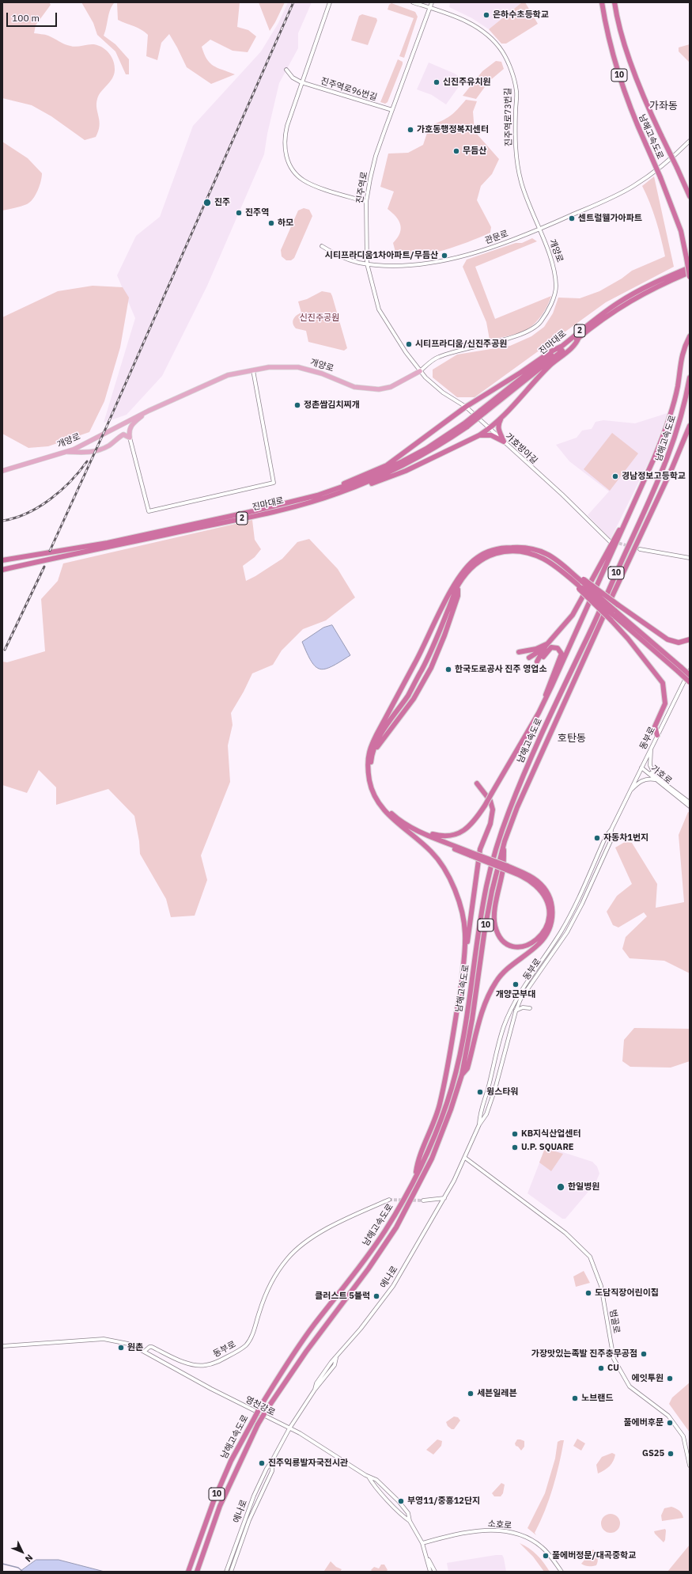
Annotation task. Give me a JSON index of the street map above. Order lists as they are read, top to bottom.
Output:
{
  "streets": {
    "highway": [
      "10",
      "남해고속도로",
      "2",
      "진마대로"
    ],
    "main road": ["개양로"],
    "street": [
      "진주역로96번길",
      "진주역로73번길",
      "진주역로",
      "관문로",
      "가호방아길",
      "동부로",
      "가호로",
      "에나로",
      "범골로",
      "영천강로",
      "소호로"
    ]
  },
  "crossings": [
    ["진주역로96번길", "진주역로"],
    ["진주역로73번길", "진주역로"],
    ["진주역로73번길", "관문로"],
    ["진주역로73번길", "개양로"],
    ["진주역로", "관문로"],
    ["진주역로", "개양로"],
    ["진주역로", "가호방아길"],
    ["관문로", "개양로"],
    ["개양로", "가호방아길"],
    ["2", "진마대로"],
    ["동부로", "가호로"],
    ["동부로", "에나로"],
    ["동부로", "범골로"],
    ["동부로", "영천강로"],
    ["에나로", "영천강로"],
    ["영천강로", "소호로"]
  ],
  "districts": ["가좌동", "호탄동"],
  "parks": ["신진주공원"],
  "places": [
    "은하수초등학교",
    "신진주유치원",
    "가호동행정복지센터",
    "무듬산",
    "진주",
    "진주역",
    "센트럴웰가아파트",
    "하모",
    "시티프라디움1차아파트/무듬산",
    "시티프라디움/신진주공원",
    "정촌쌈김치찌개",
    "경남정보고등학교",
    "한국도로공사 진주 영업소",
    "자동차1번지",
    "개양군부대",
    "윙스타워",
    "KB지식산업센터",
    "U.P. SQUARE",
    "한일병원",
    "도담직장어린이집",
    "클러스트 5블럭",
    "원촌",
    "가장맛있는족발 진주충무공점",
    "CU",
    "에잇투원",
    "세븐일레븐",
    "노브랜드",
    "풀에버후문",
    "GS25",
    "진주익룡발자국전시관",
    "부영11/중흥12단지",
    "풀에버정문/대곡중학교"
  ],
  "scale_bar": "100 m",
  "north": "bottom right"
}
